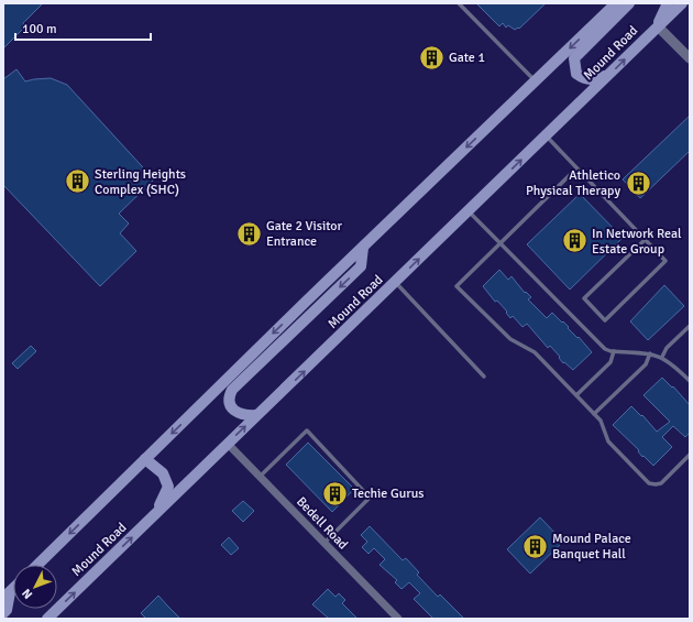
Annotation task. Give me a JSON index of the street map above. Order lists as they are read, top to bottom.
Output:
{
  "streets": {
    "main road": ["Mound Road"],
    "street": ["Bedell Road"]
  },
  "crossings": [
    ["Mound Road", "Bedell Road"]
  ],
  "places": {
    "building": [
      "Gate 1",
      "Sterling Heights Complex (SHC)",
      "Athletico Physical Therapy",
      "Gate 2 Visitor Entrance",
      "In Network Real Estate Group",
      "Techie Gurus",
      "Mound Palace Banquet Hall"
    ]
  },
  "scale_bar": "100 m",
  "north": "bottom left"
}
